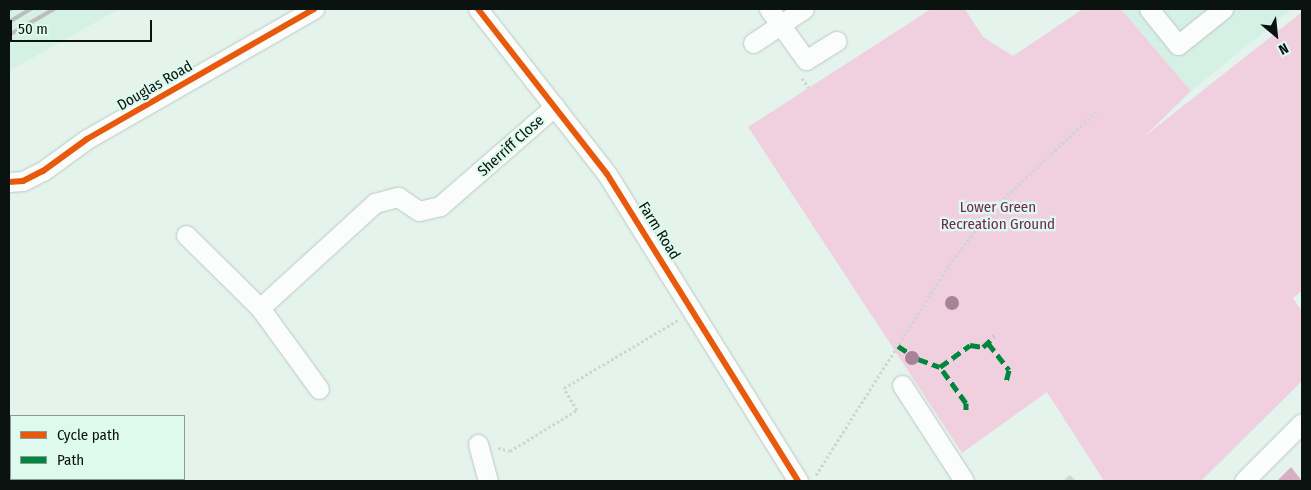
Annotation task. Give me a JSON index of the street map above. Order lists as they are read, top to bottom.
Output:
{
  "streets": {
    "street": ["Douglas Road", "Sherriff Close", "Farm Road"]
  },
  "crossings": [
    ["Sherriff Close", "Farm Road"]
  ],
  "parks": ["Lower Green Recreation Ground"],
  "legend": ["Cycle path", "Path"],
  "scale_bar": "50 m",
  "north": "bottom right"
}
